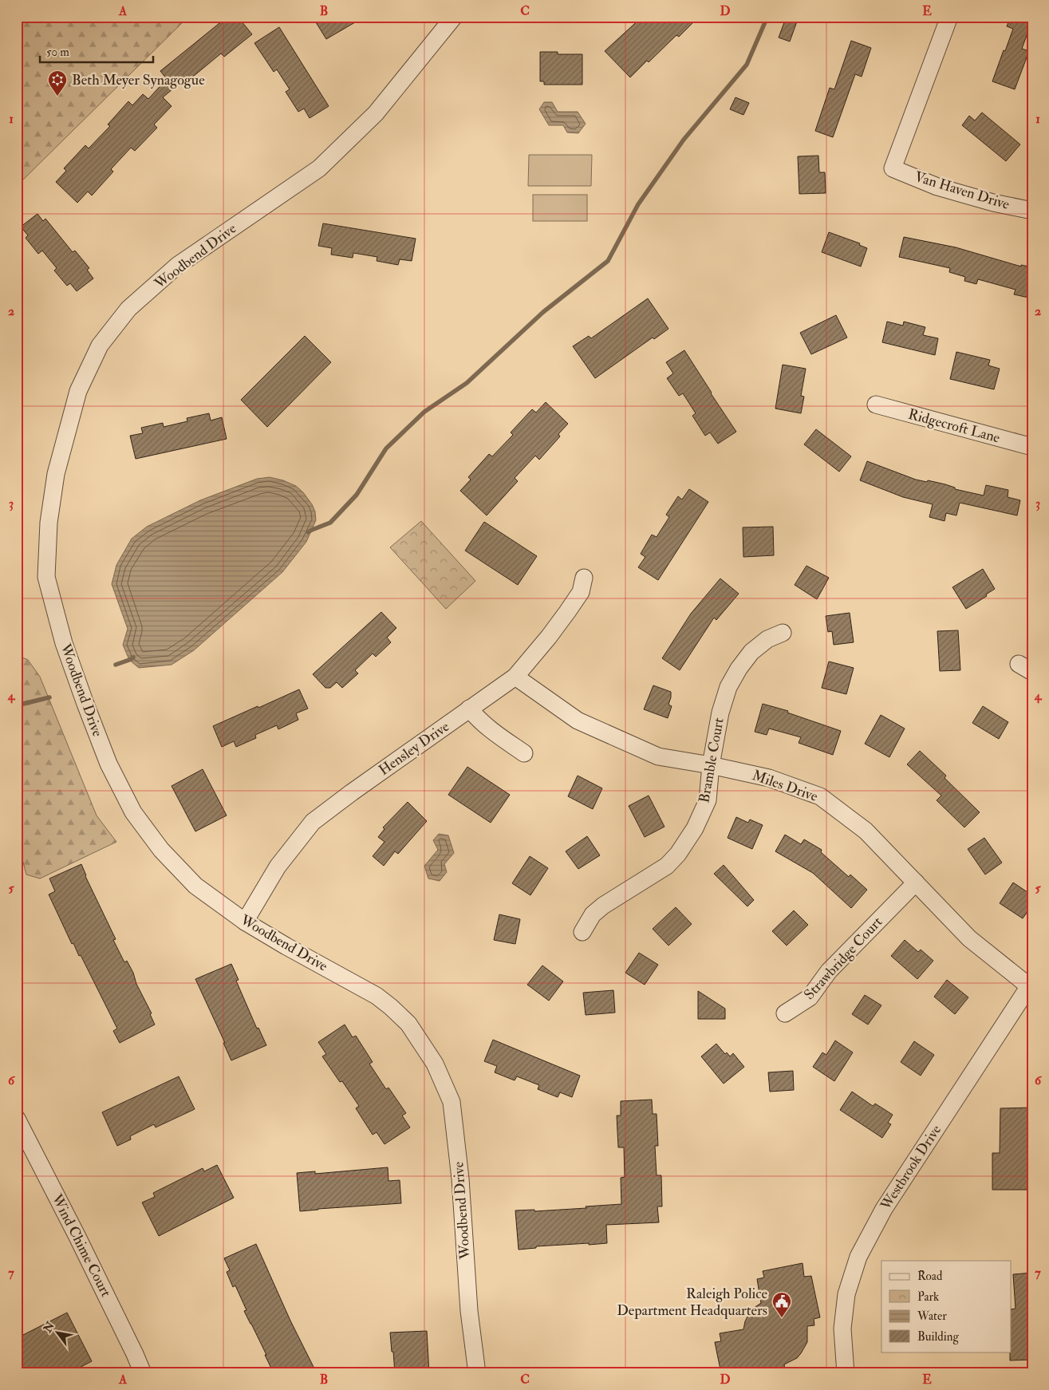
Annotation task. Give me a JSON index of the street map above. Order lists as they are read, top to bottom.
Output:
{
  "streets": {
    "street": [
      "Van Haven Drive",
      "Woodbend Drive",
      "Ridgecroft Lane",
      "Hensley Drive",
      "Bramble Court",
      "Miles Drive",
      "Strawbridge Court",
      "Westbrook Drive",
      "Wind Chime Court"
    ]
  },
  "crossings": [
    ["Woodbend Drive", "Hensley Drive"],
    ["Hensley Drive", "Miles Drive"],
    ["Bramble Court", "Miles Drive"],
    ["Miles Drive", "Strawbridge Court"],
    ["Miles Drive", "Westbrook Drive"]
  ],
  "places": {
    "synagogue": ["Beth Meyer Synagogue"],
    "public building": ["Raleigh Police Department Headquarters"]
  },
  "legend": [
    "Road",
    "Park",
    "Water",
    "Building"
  ],
  "scale_bar": "50 m",
  "north": "top left",
  "grid": {
    "columns": [
      "A",
      "B",
      "C",
      "D",
      "E"
    ],
    "rows": [
      "1",
      "2",
      "3",
      "4",
      "5",
      "6",
      "7"
    ]
  }
}
